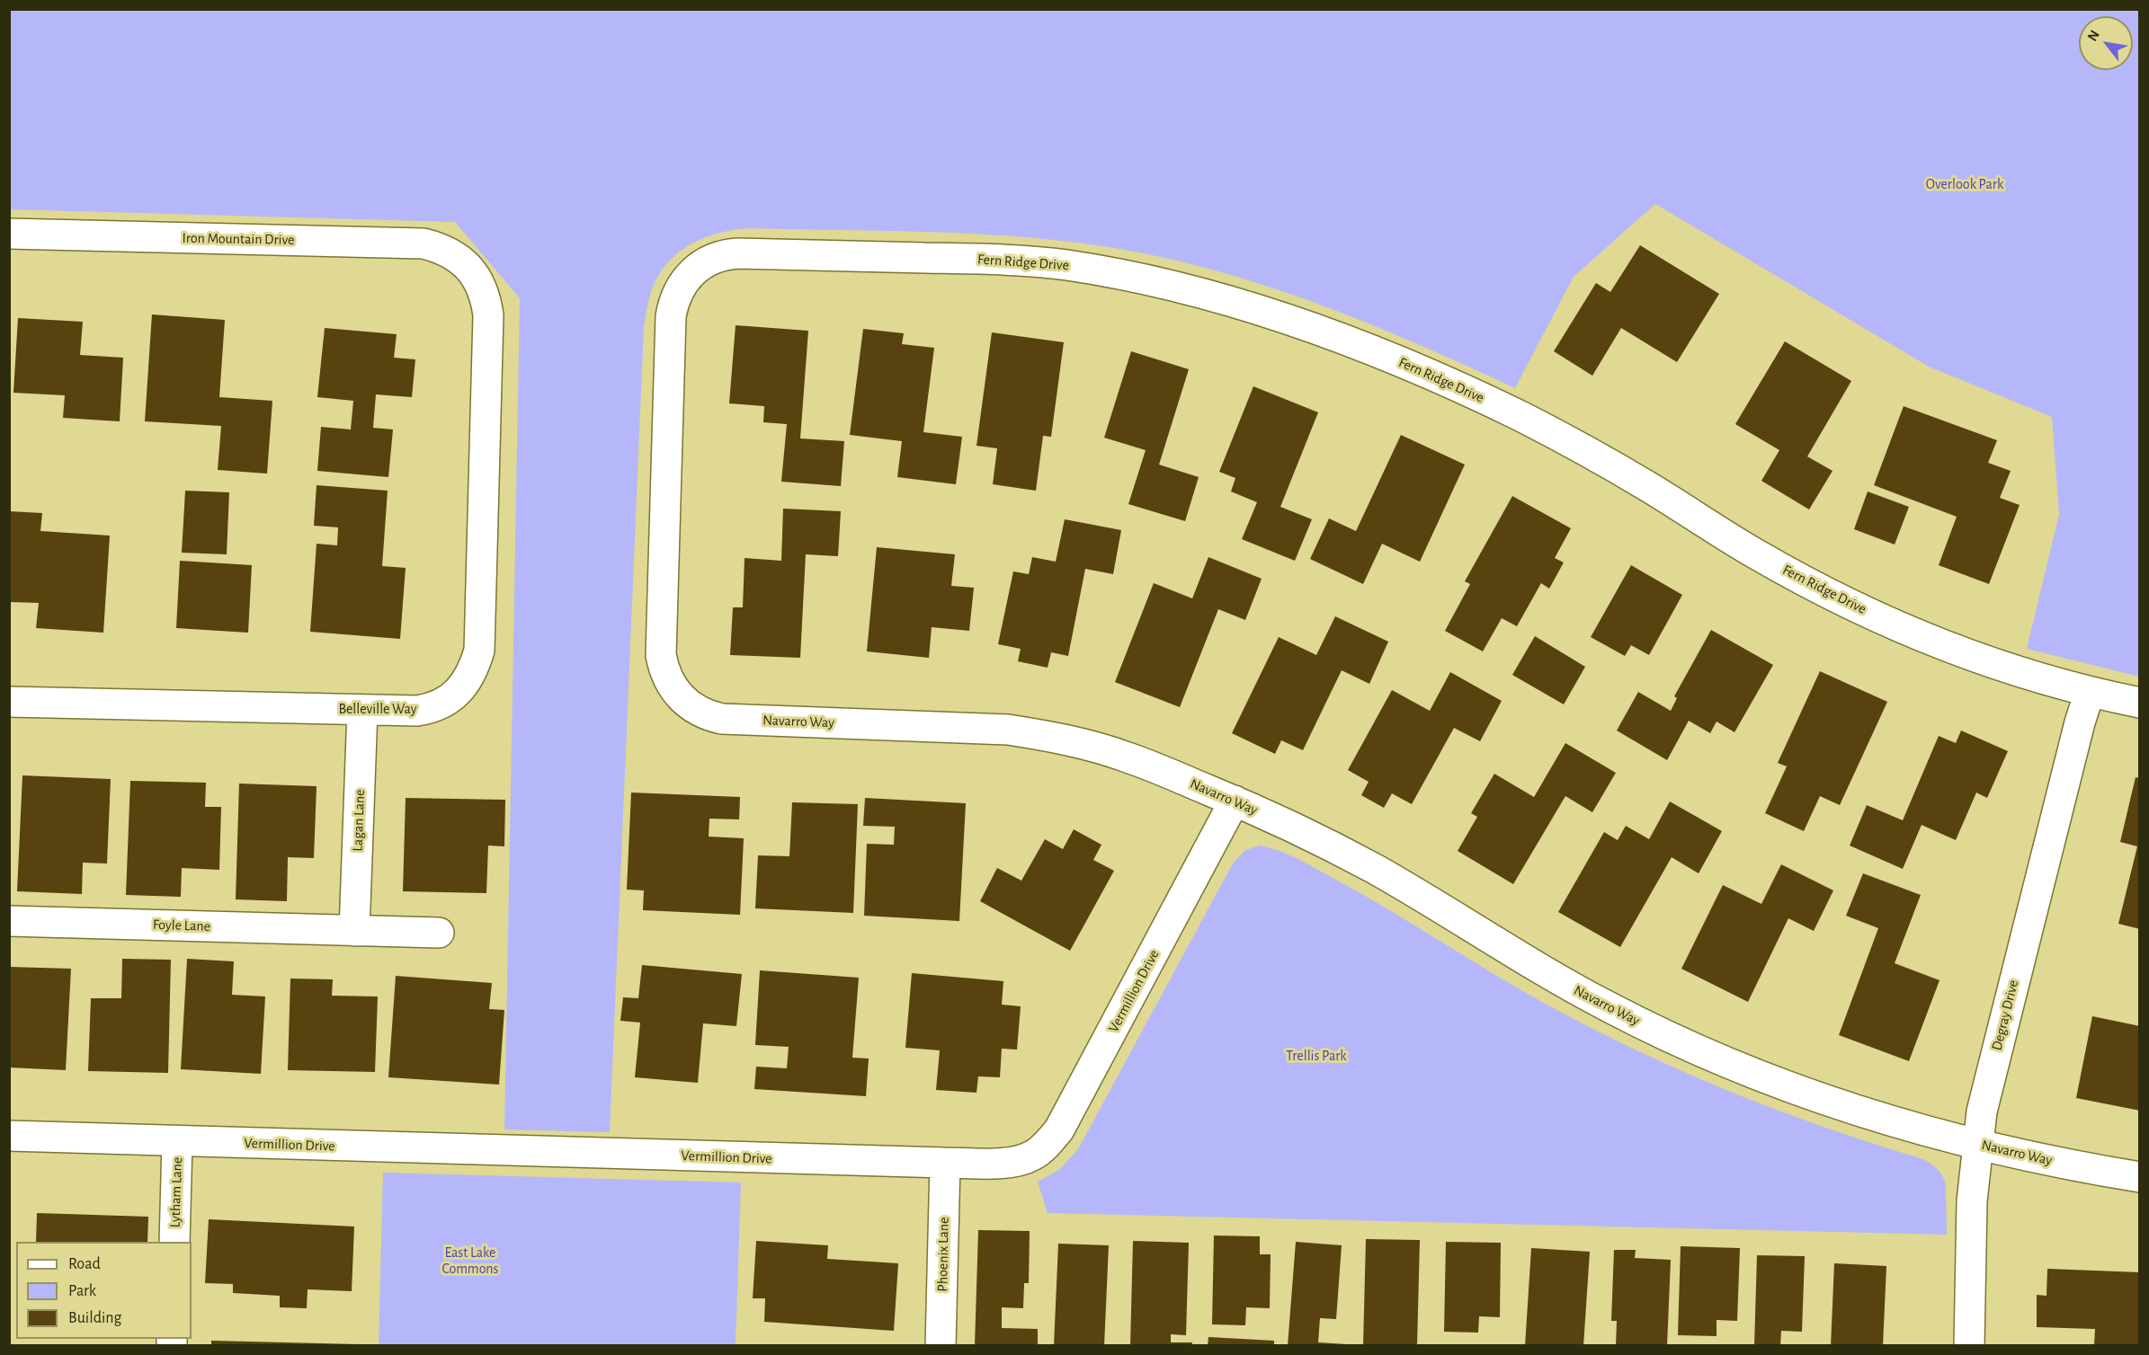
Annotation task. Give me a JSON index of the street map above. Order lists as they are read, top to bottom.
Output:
{
  "streets": {
    "street": [
      "Iron Mountain Drive",
      "Fern Ridge Drive",
      "Belleville Way",
      "Navarro Way",
      "Lagan Lane",
      "Foyle Lane",
      "Vermillion Drive",
      "Degray Drive",
      "Lytham Lane",
      "Phoenix Lane"
    ]
  },
  "crossings": [
    ["Iron Mountain Drive", "Belleville Way"],
    ["Fern Ridge Drive", "Navarro Way"],
    ["Fern Ridge Drive", "Degray Drive"],
    ["Belleville Way", "Lagan Lane"],
    ["Navarro Way", "Vermillion Drive"],
    ["Navarro Way", "Degray Drive"],
    ["Lagan Lane", "Foyle Lane"],
    ["Vermillion Drive", "Lytham Lane"],
    ["Vermillion Drive", "Phoenix Lane"]
  ],
  "parks": ["Overlook Park", "Trellis Park", "East Lake Commons"],
  "legend": ["Road", "Park", "Building"],
  "north": "top left"
}
